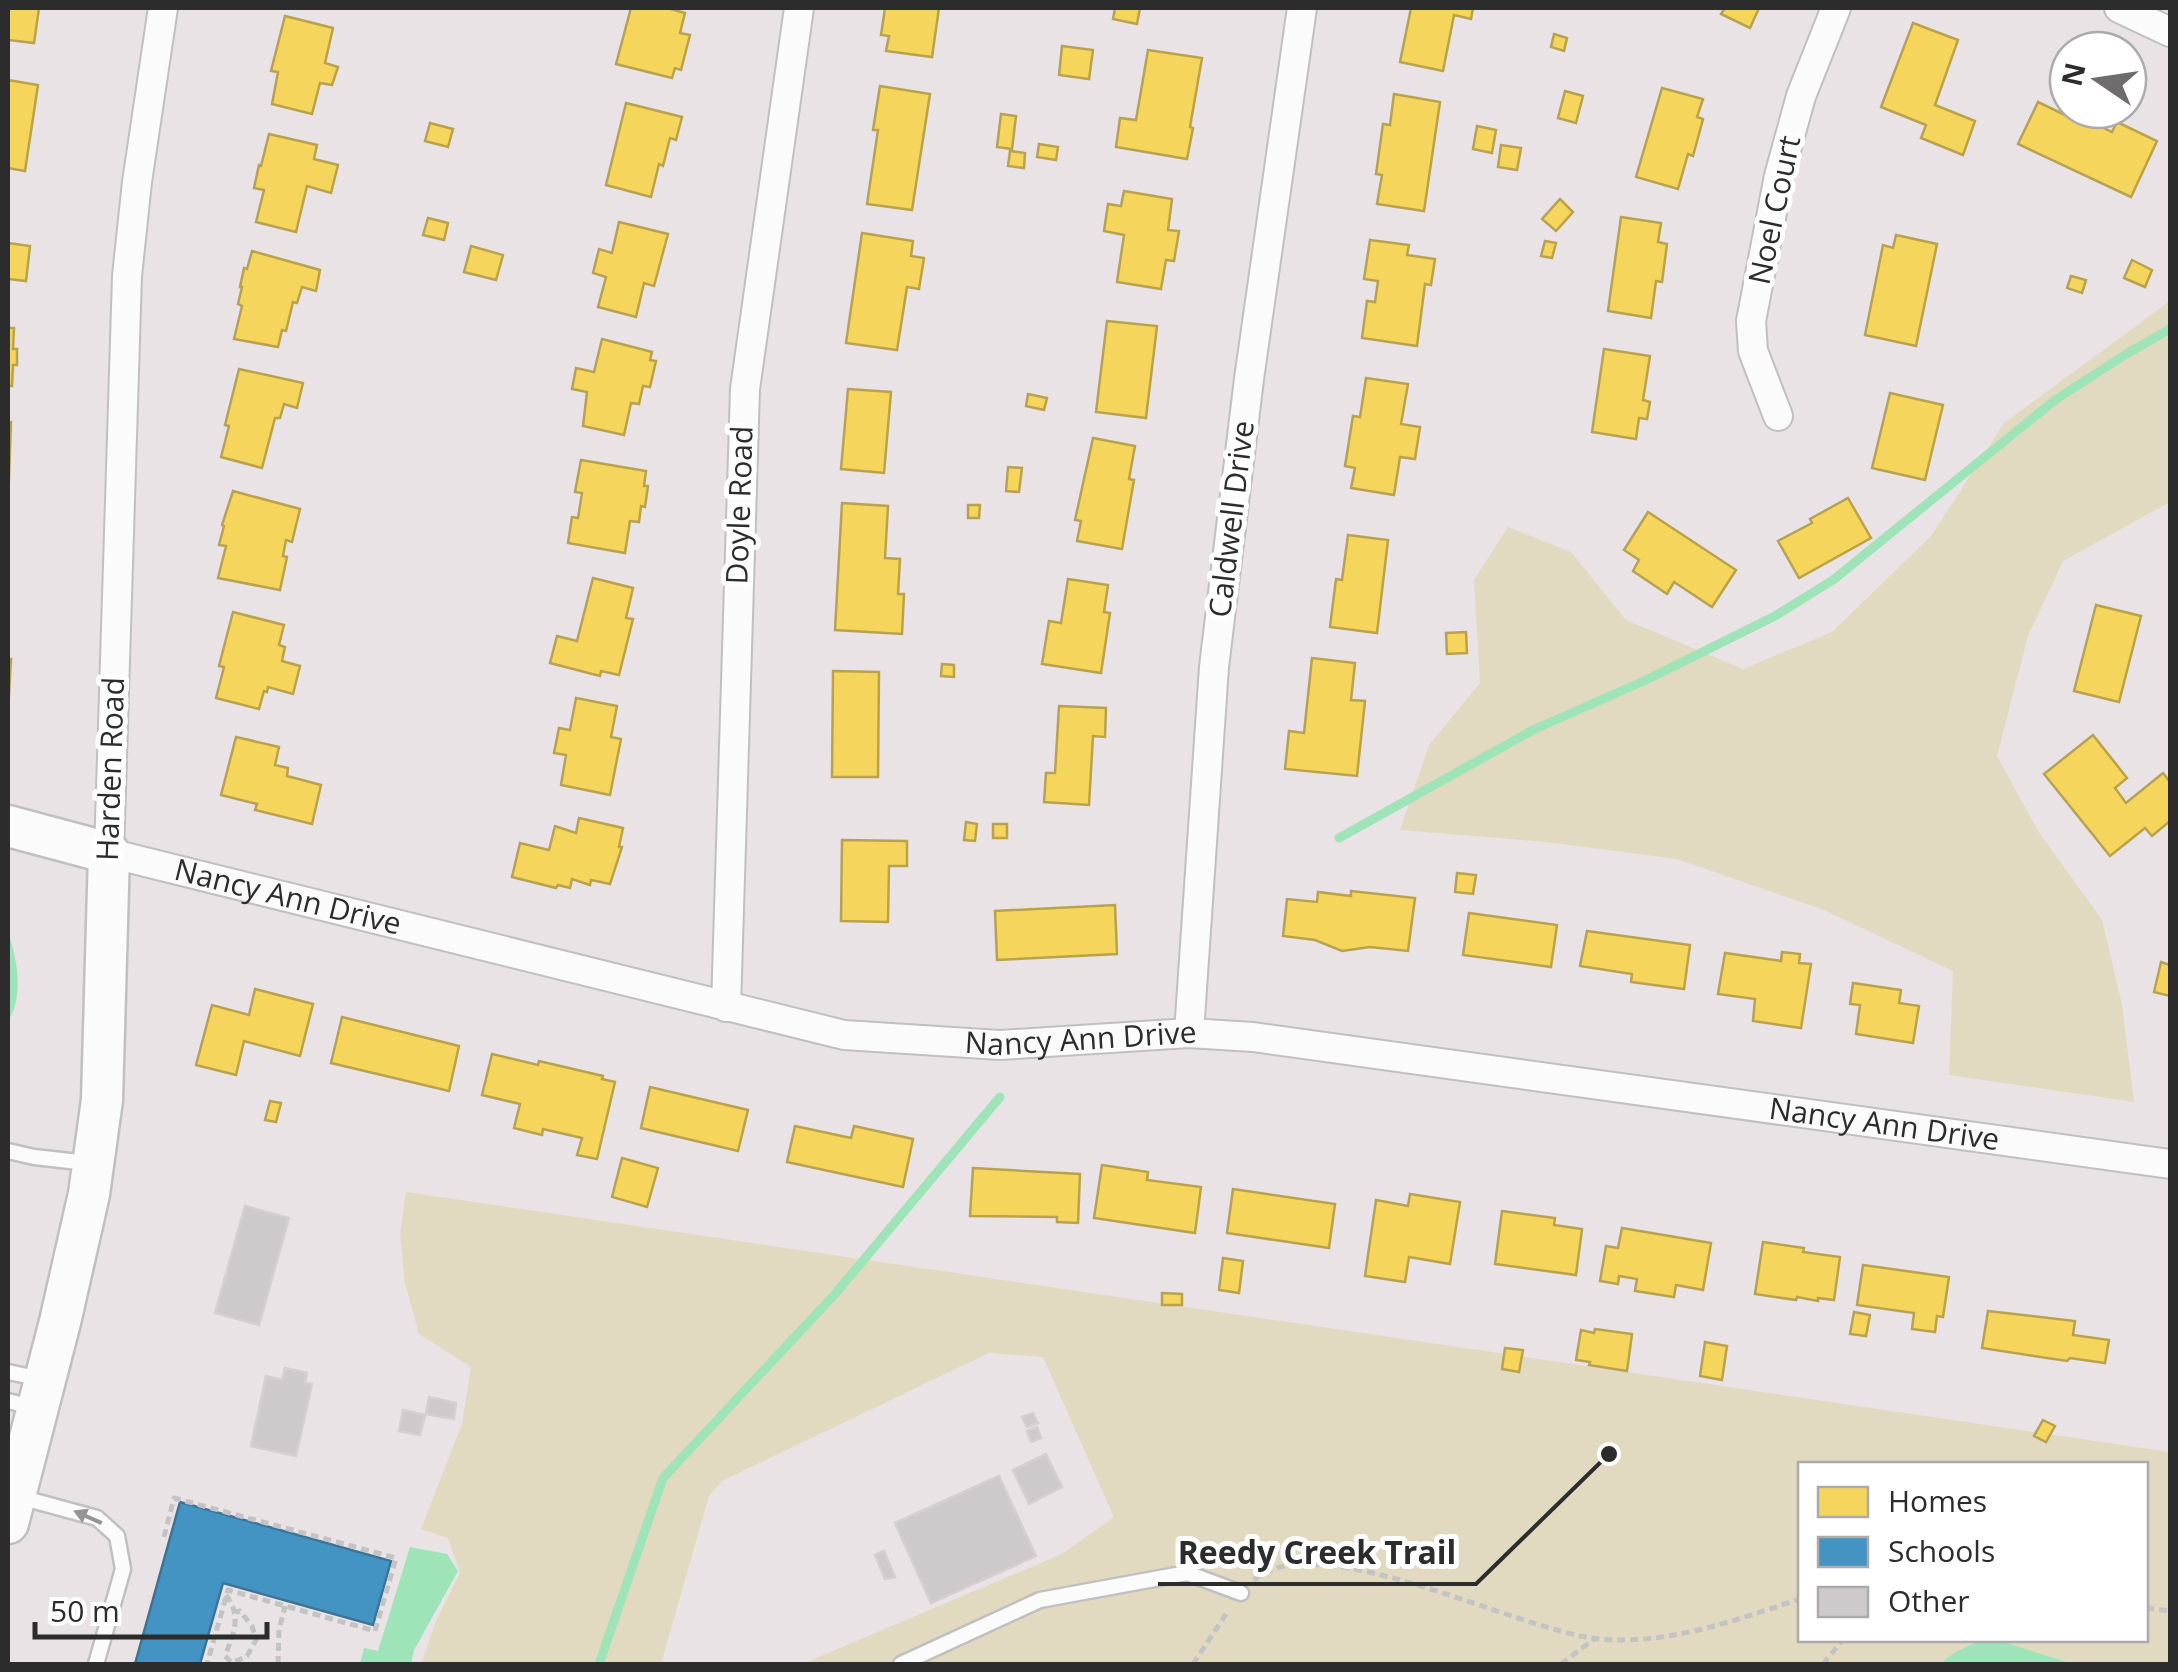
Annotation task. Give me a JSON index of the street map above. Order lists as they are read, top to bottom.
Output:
{
  "streets": {
    "street": [
      "Noel Court",
      "Doyle Road",
      "Caldwell Drive",
      "Harden Road",
      "Nancy Ann Drive"
    ]
  },
  "crossings": [
    ["Doyle Road", "Nancy Ann Drive"],
    ["Caldwell Drive", "Nancy Ann Drive"],
    ["Harden Road", "Nancy Ann Drive"]
  ],
  "places": ["Reedy Creek Trail"],
  "legend": ["Homes", "Schools", "Other"],
  "scale_bar": "50 m",
  "north": "left"
}
